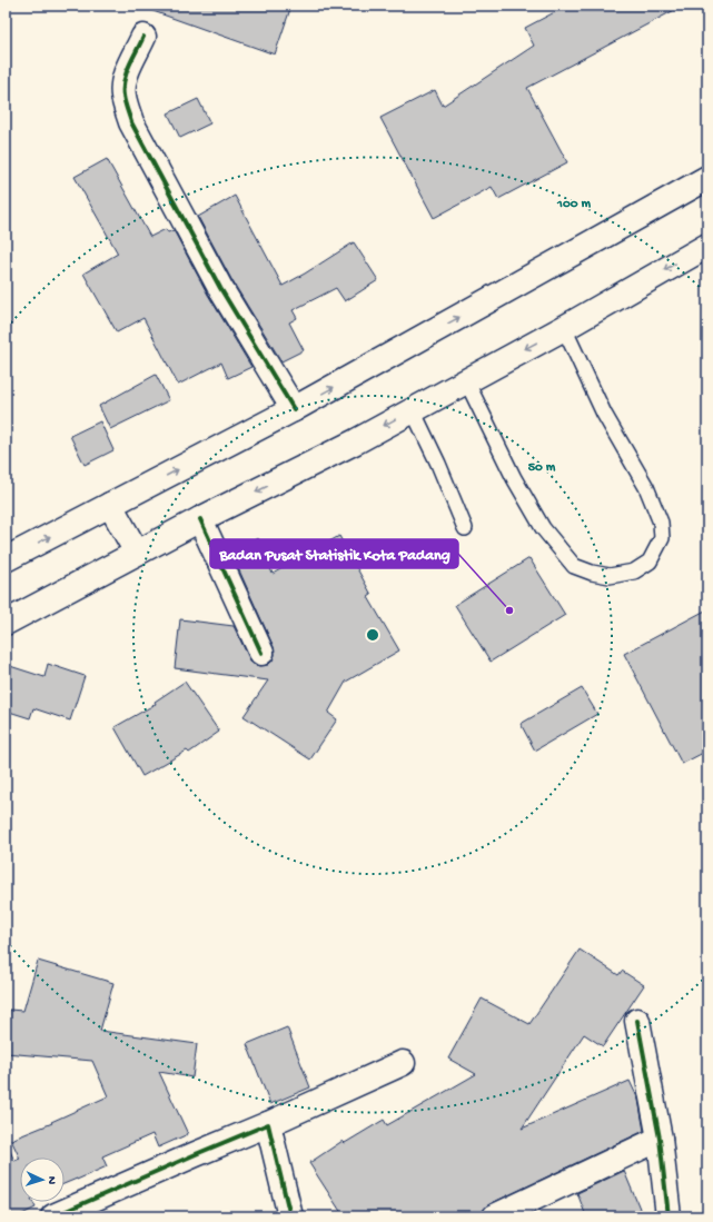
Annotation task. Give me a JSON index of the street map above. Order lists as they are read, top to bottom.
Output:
{
  "places": ["Badan Pusat Statistik Kota Padang"],
  "north": "right",
  "rings": ["100 m", "50 m"]
}
